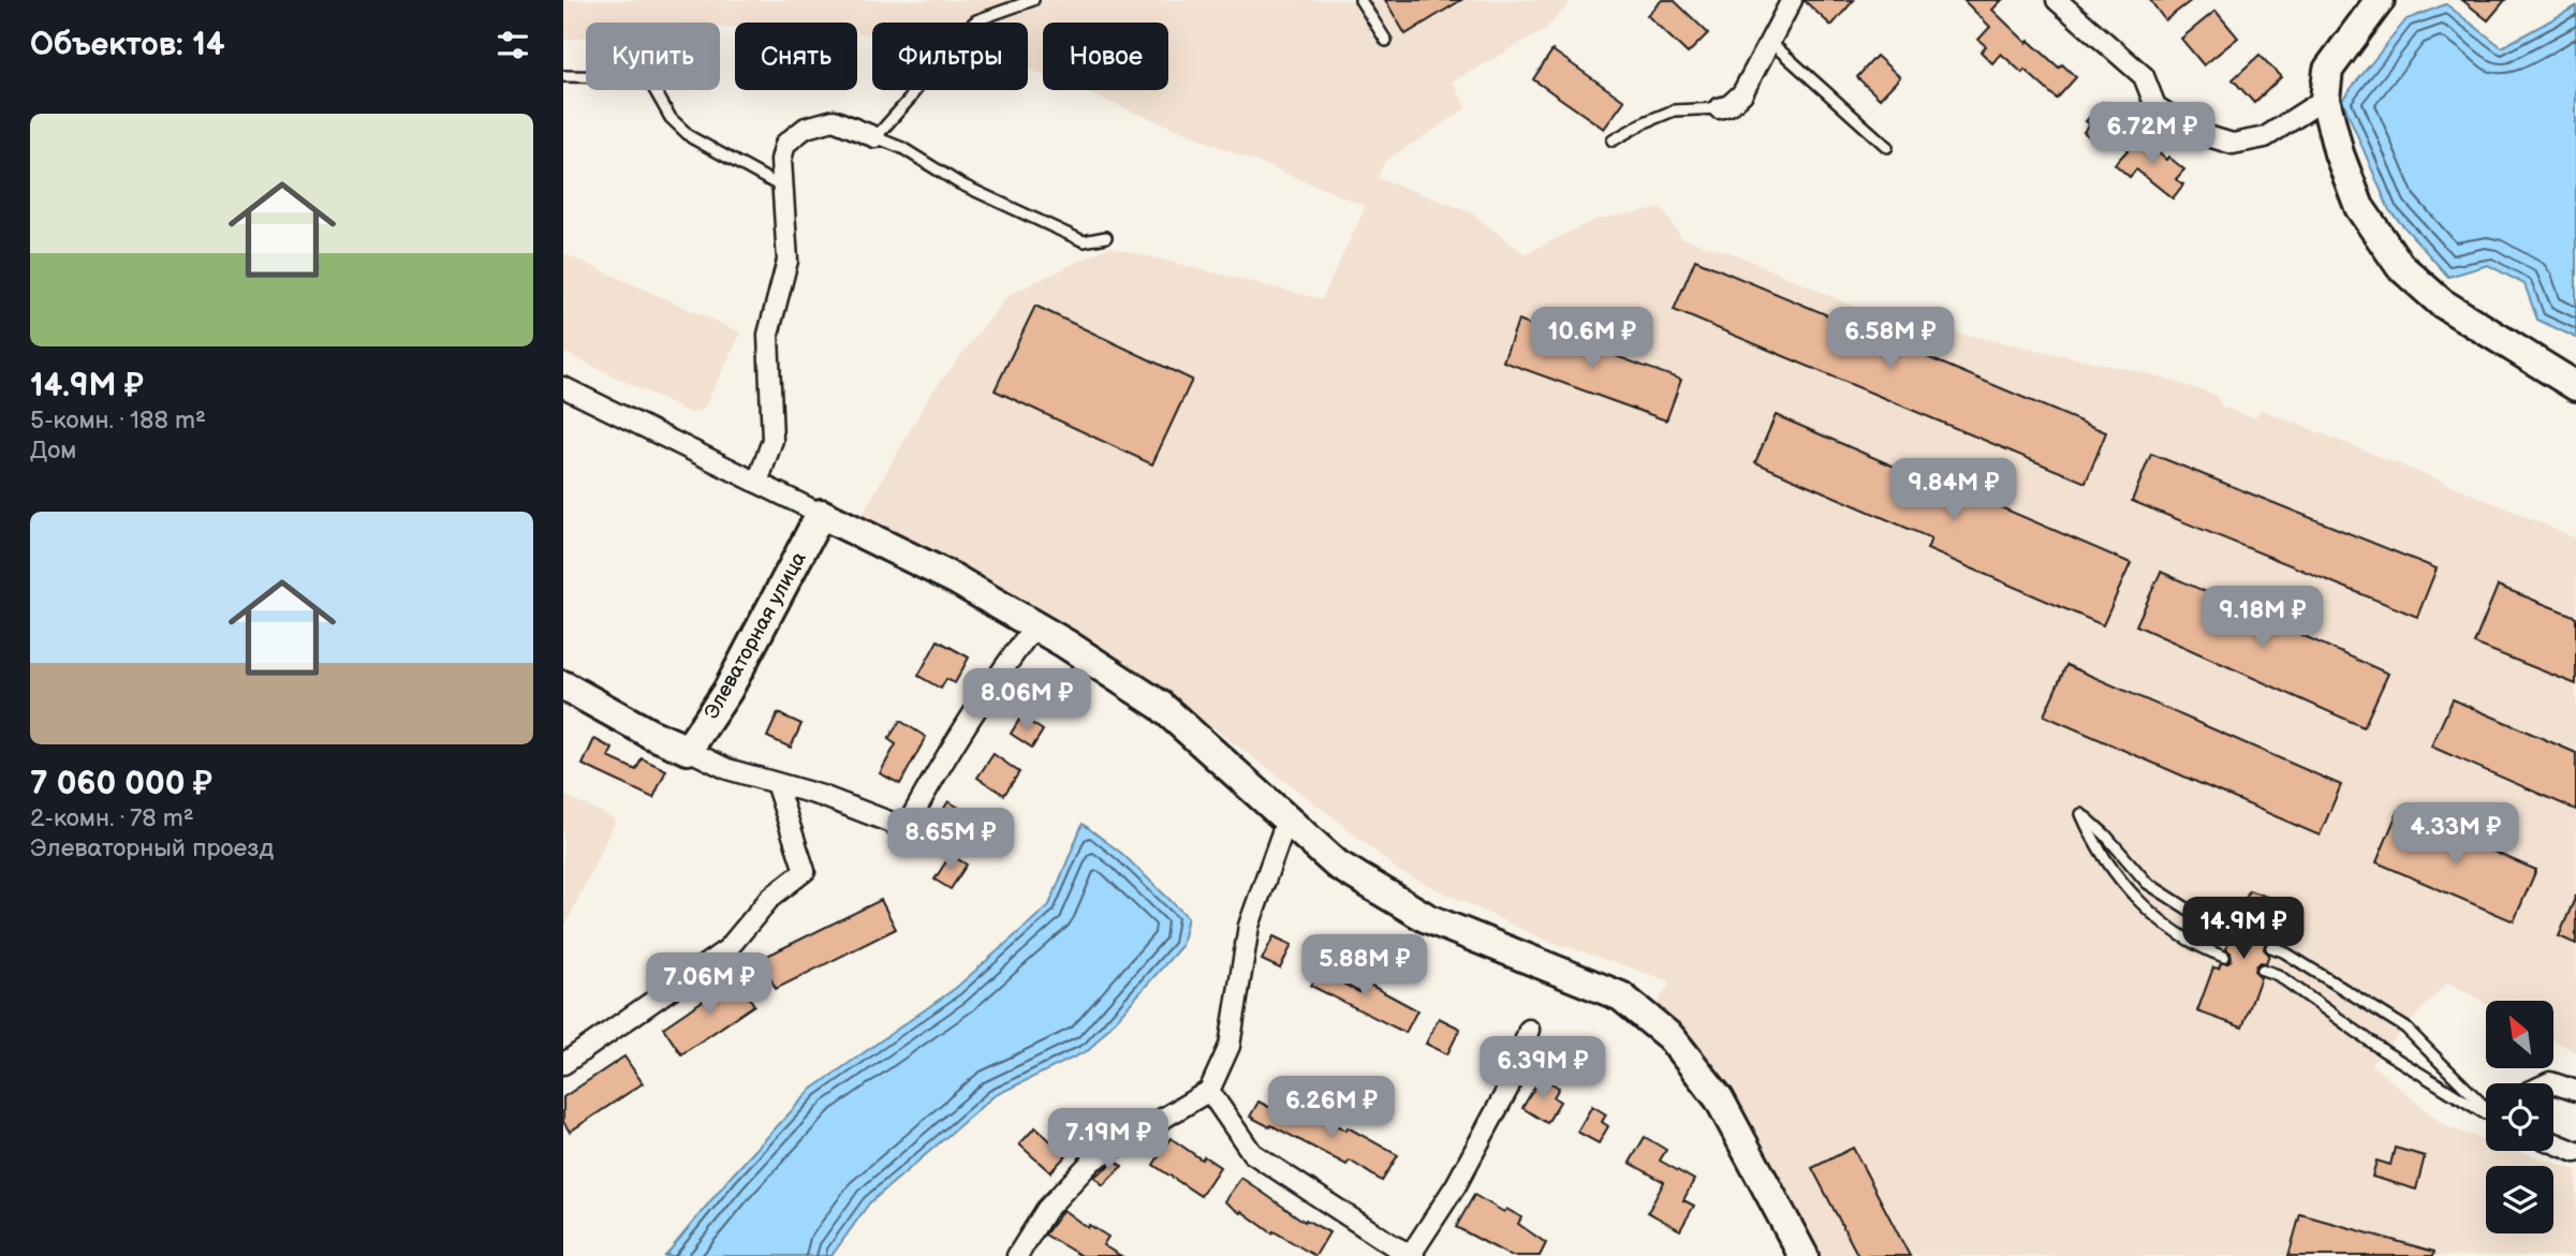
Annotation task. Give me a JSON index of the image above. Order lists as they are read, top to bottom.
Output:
{
  "streets": {
    "street": ["Элеваторная улица"]
  },
  "north": "top left",
  "page": {
    "heading": "Объектов: 14",
    "chip": [
      "Купить",
      "Снять",
      "Фильтры",
      "Новое"
    ],
    "list": [
      {
        "name": "14.9M ₽",
        "note": "5-комн. · 188 m² · Дом"
      },
      {
        "name": "7 060 000 ₽",
        "note": "2-комн. · 78 m² · Элеваторный проезд"
      }
    ],
    "price": [
      "6.72M ₽",
      "10.6M ₽",
      "6.58M ₽",
      "9.84M ₽",
      "9.18M ₽",
      "8.06M ₽",
      "4.33M ₽",
      "8.65M ₽",
      "14.9M ₽",
      "5.88M ₽",
      "7.06M ₽",
      "6.39M ₽",
      "6.26M ₽",
      "7.19M ₽"
    ]
  }
}
